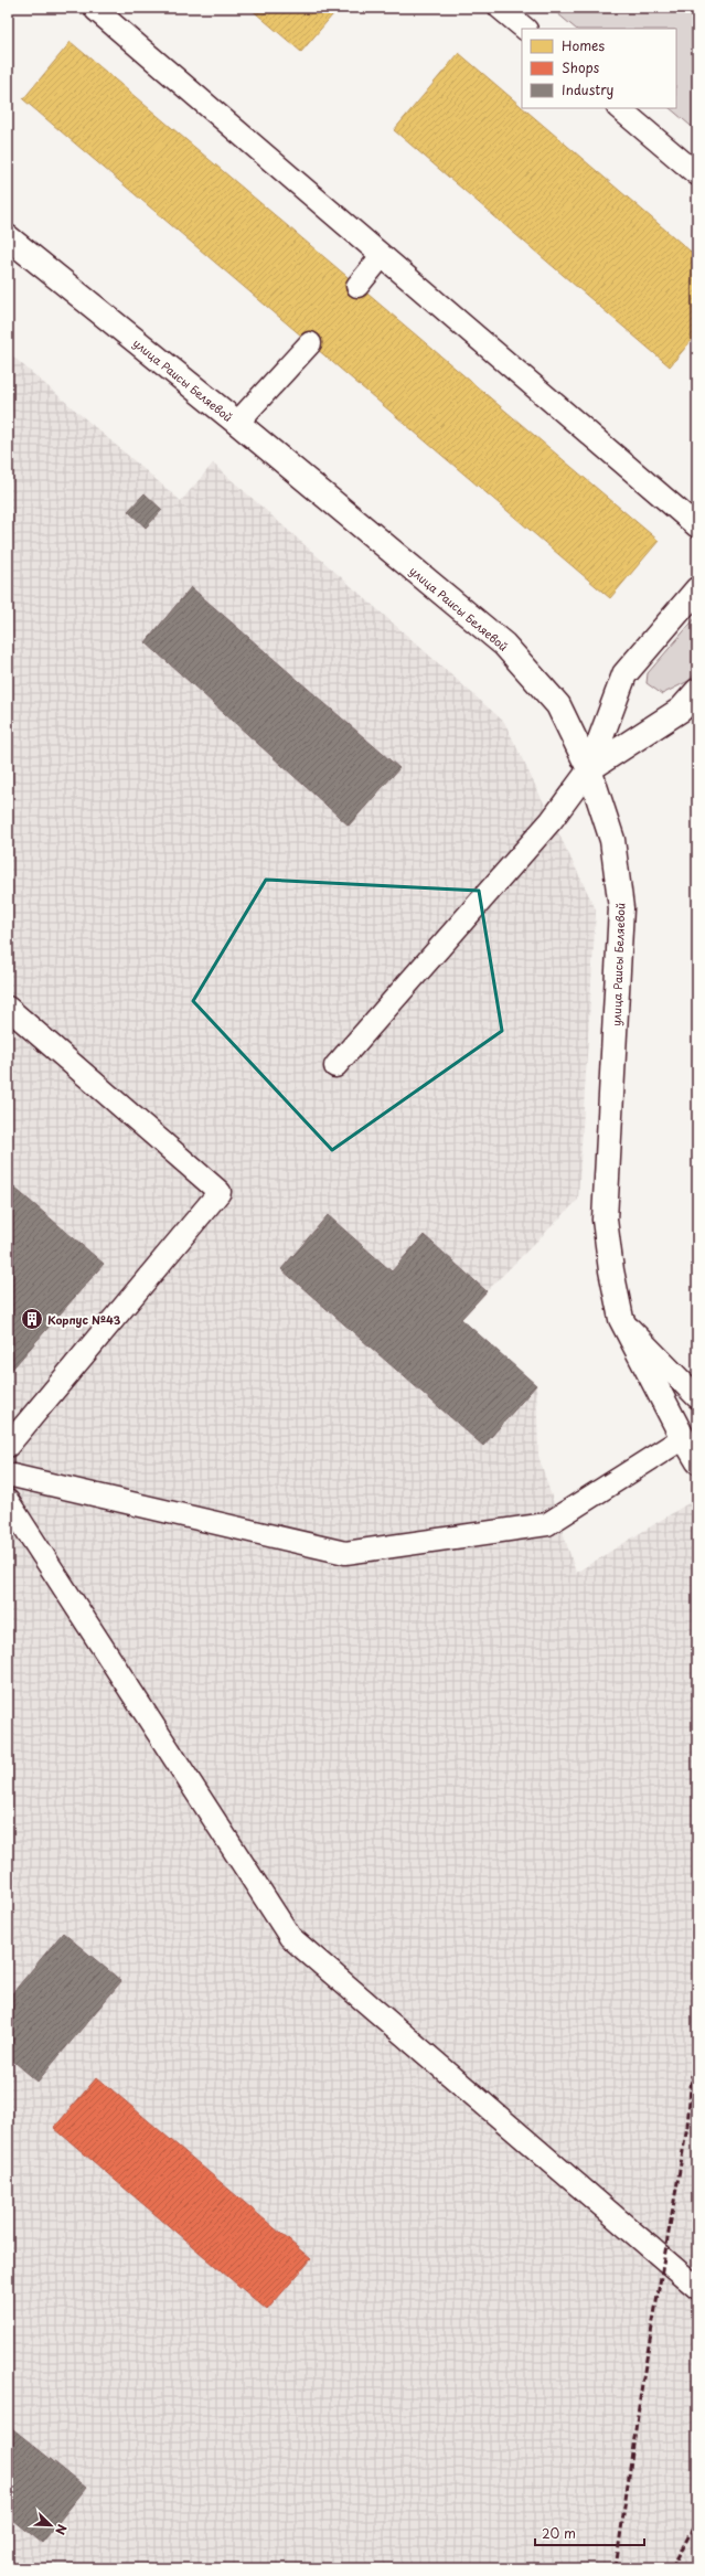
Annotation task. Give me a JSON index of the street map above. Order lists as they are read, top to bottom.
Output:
{
  "streets": {
    "street": ["улица Раисы Беляевой"]
  },
  "places": {
    "building": ["Корпус №43"]
  },
  "legend": ["Homes", "Shops", "Industry"],
  "scale_bar": "20 m",
  "north": "bottom right"
}
